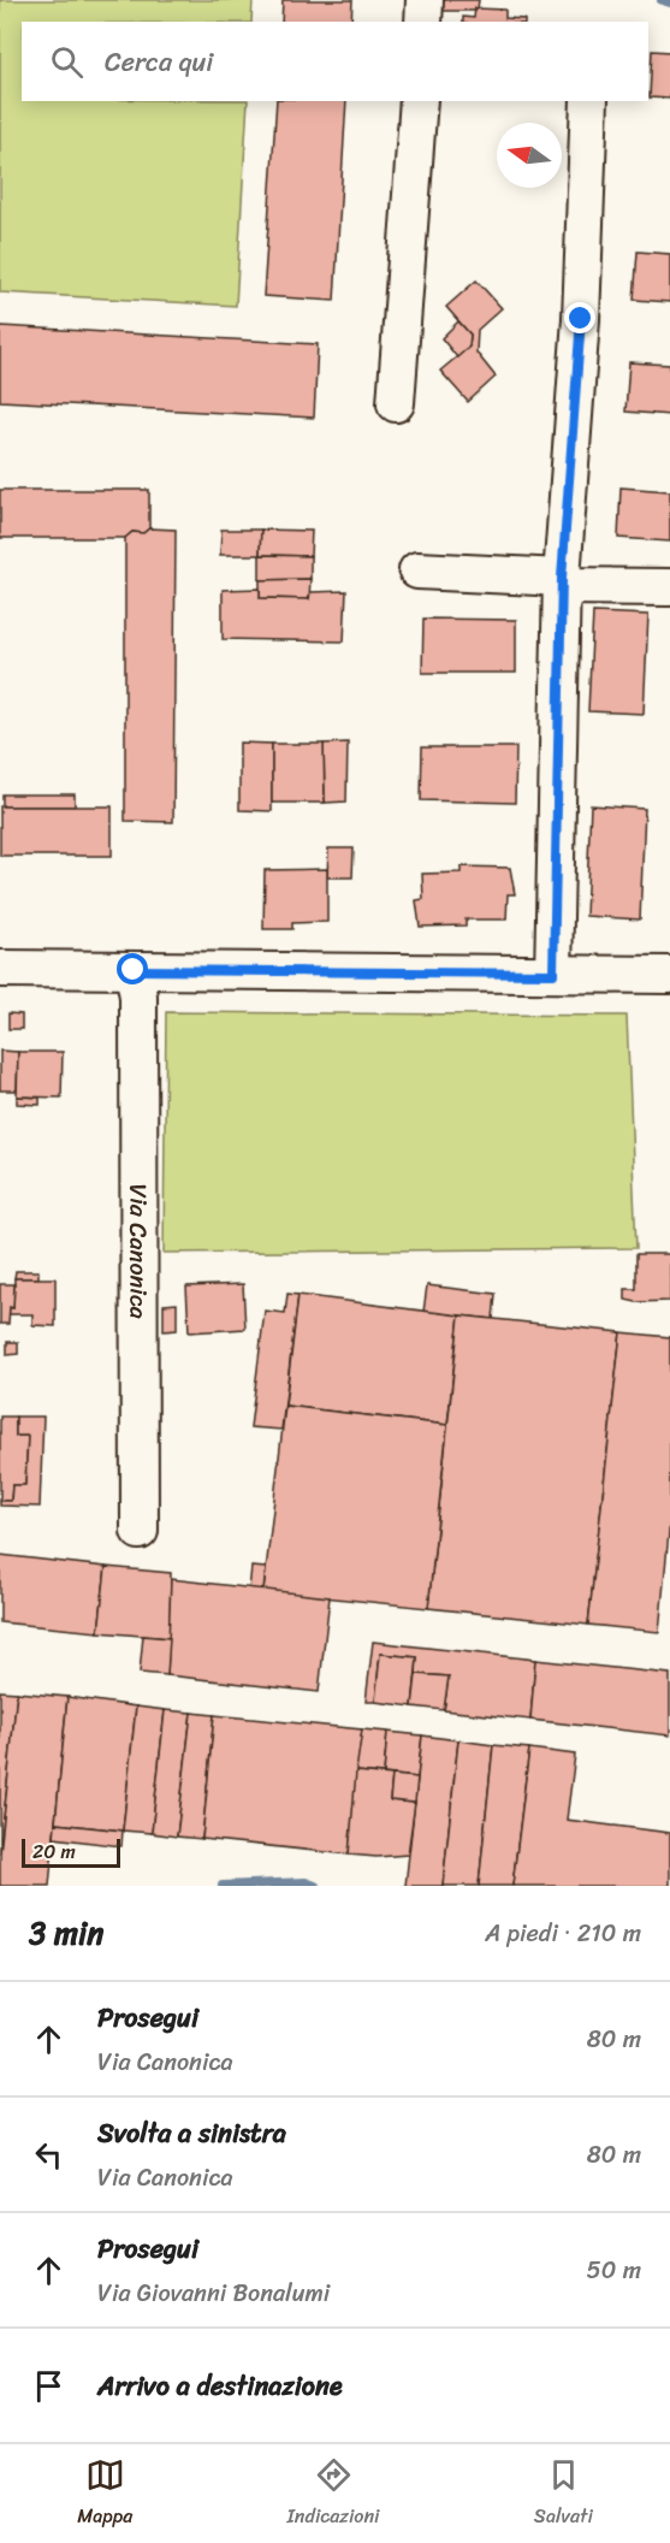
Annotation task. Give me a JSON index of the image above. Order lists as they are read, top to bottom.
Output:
{
  "streets": {
    "street": ["Via Canonica"]
  },
  "scale_bar": "20 m",
  "north": "left",
  "page": {
    "search": "Cerca qui",
    "scale": "20 m",
    "heading": ["3 min", "A piedi · 210 m"],
    "list": [
      ["Prosegui", "Via Canonica", "80 m"],
      ["Svolta a sinistra", "Via Canonica", "80 m"],
      ["Prosegui", "Via Giovanni Bonalumi", "50 m"],
      "Arrivo a destinazione"
    ],
    "nav": ["Mappa", "Indicazioni", "Salvati"]
  }
}
